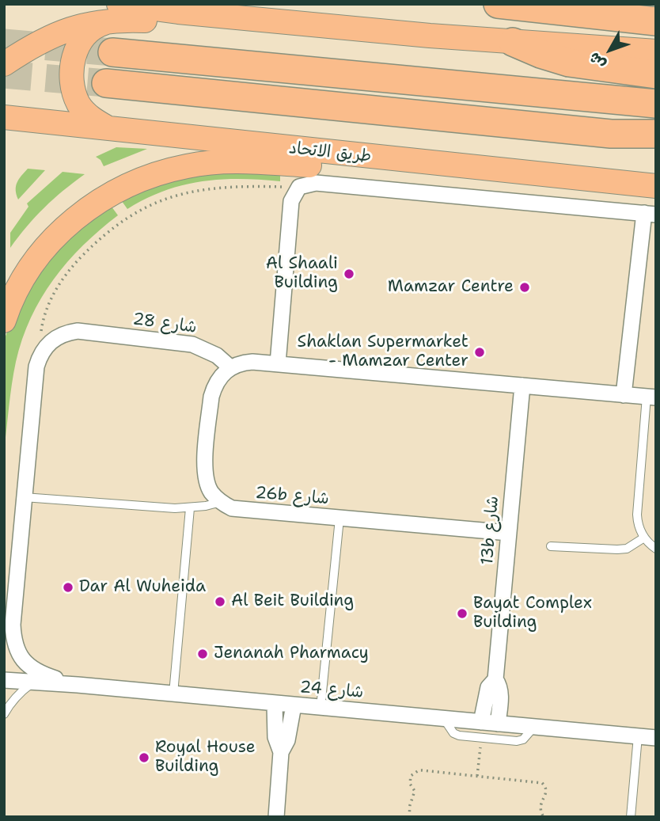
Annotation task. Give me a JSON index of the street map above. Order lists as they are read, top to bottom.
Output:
{
  "streets": {
    "main road": ["طريق الاتحاد"],
    "street": [
      "شارع 28",
      "26b شارع",
      "13b شارع",
      "شارع 24"
    ]
  },
  "crossings": [
    ["26b شارع", "13b شارع"],
    ["13b شارع", "شارع 24"]
  ],
  "places": [
    "Al Shaali Building",
    "Mamzar Centre",
    "Shaklan Supermarket - Mamzar Center",
    "Dar Al Wuheida",
    "Al Beit Building",
    "Bayat Complex Building",
    "Jenanah Pharmacy",
    "Royal House Building"
  ],
  "north": "bottom left"
}
